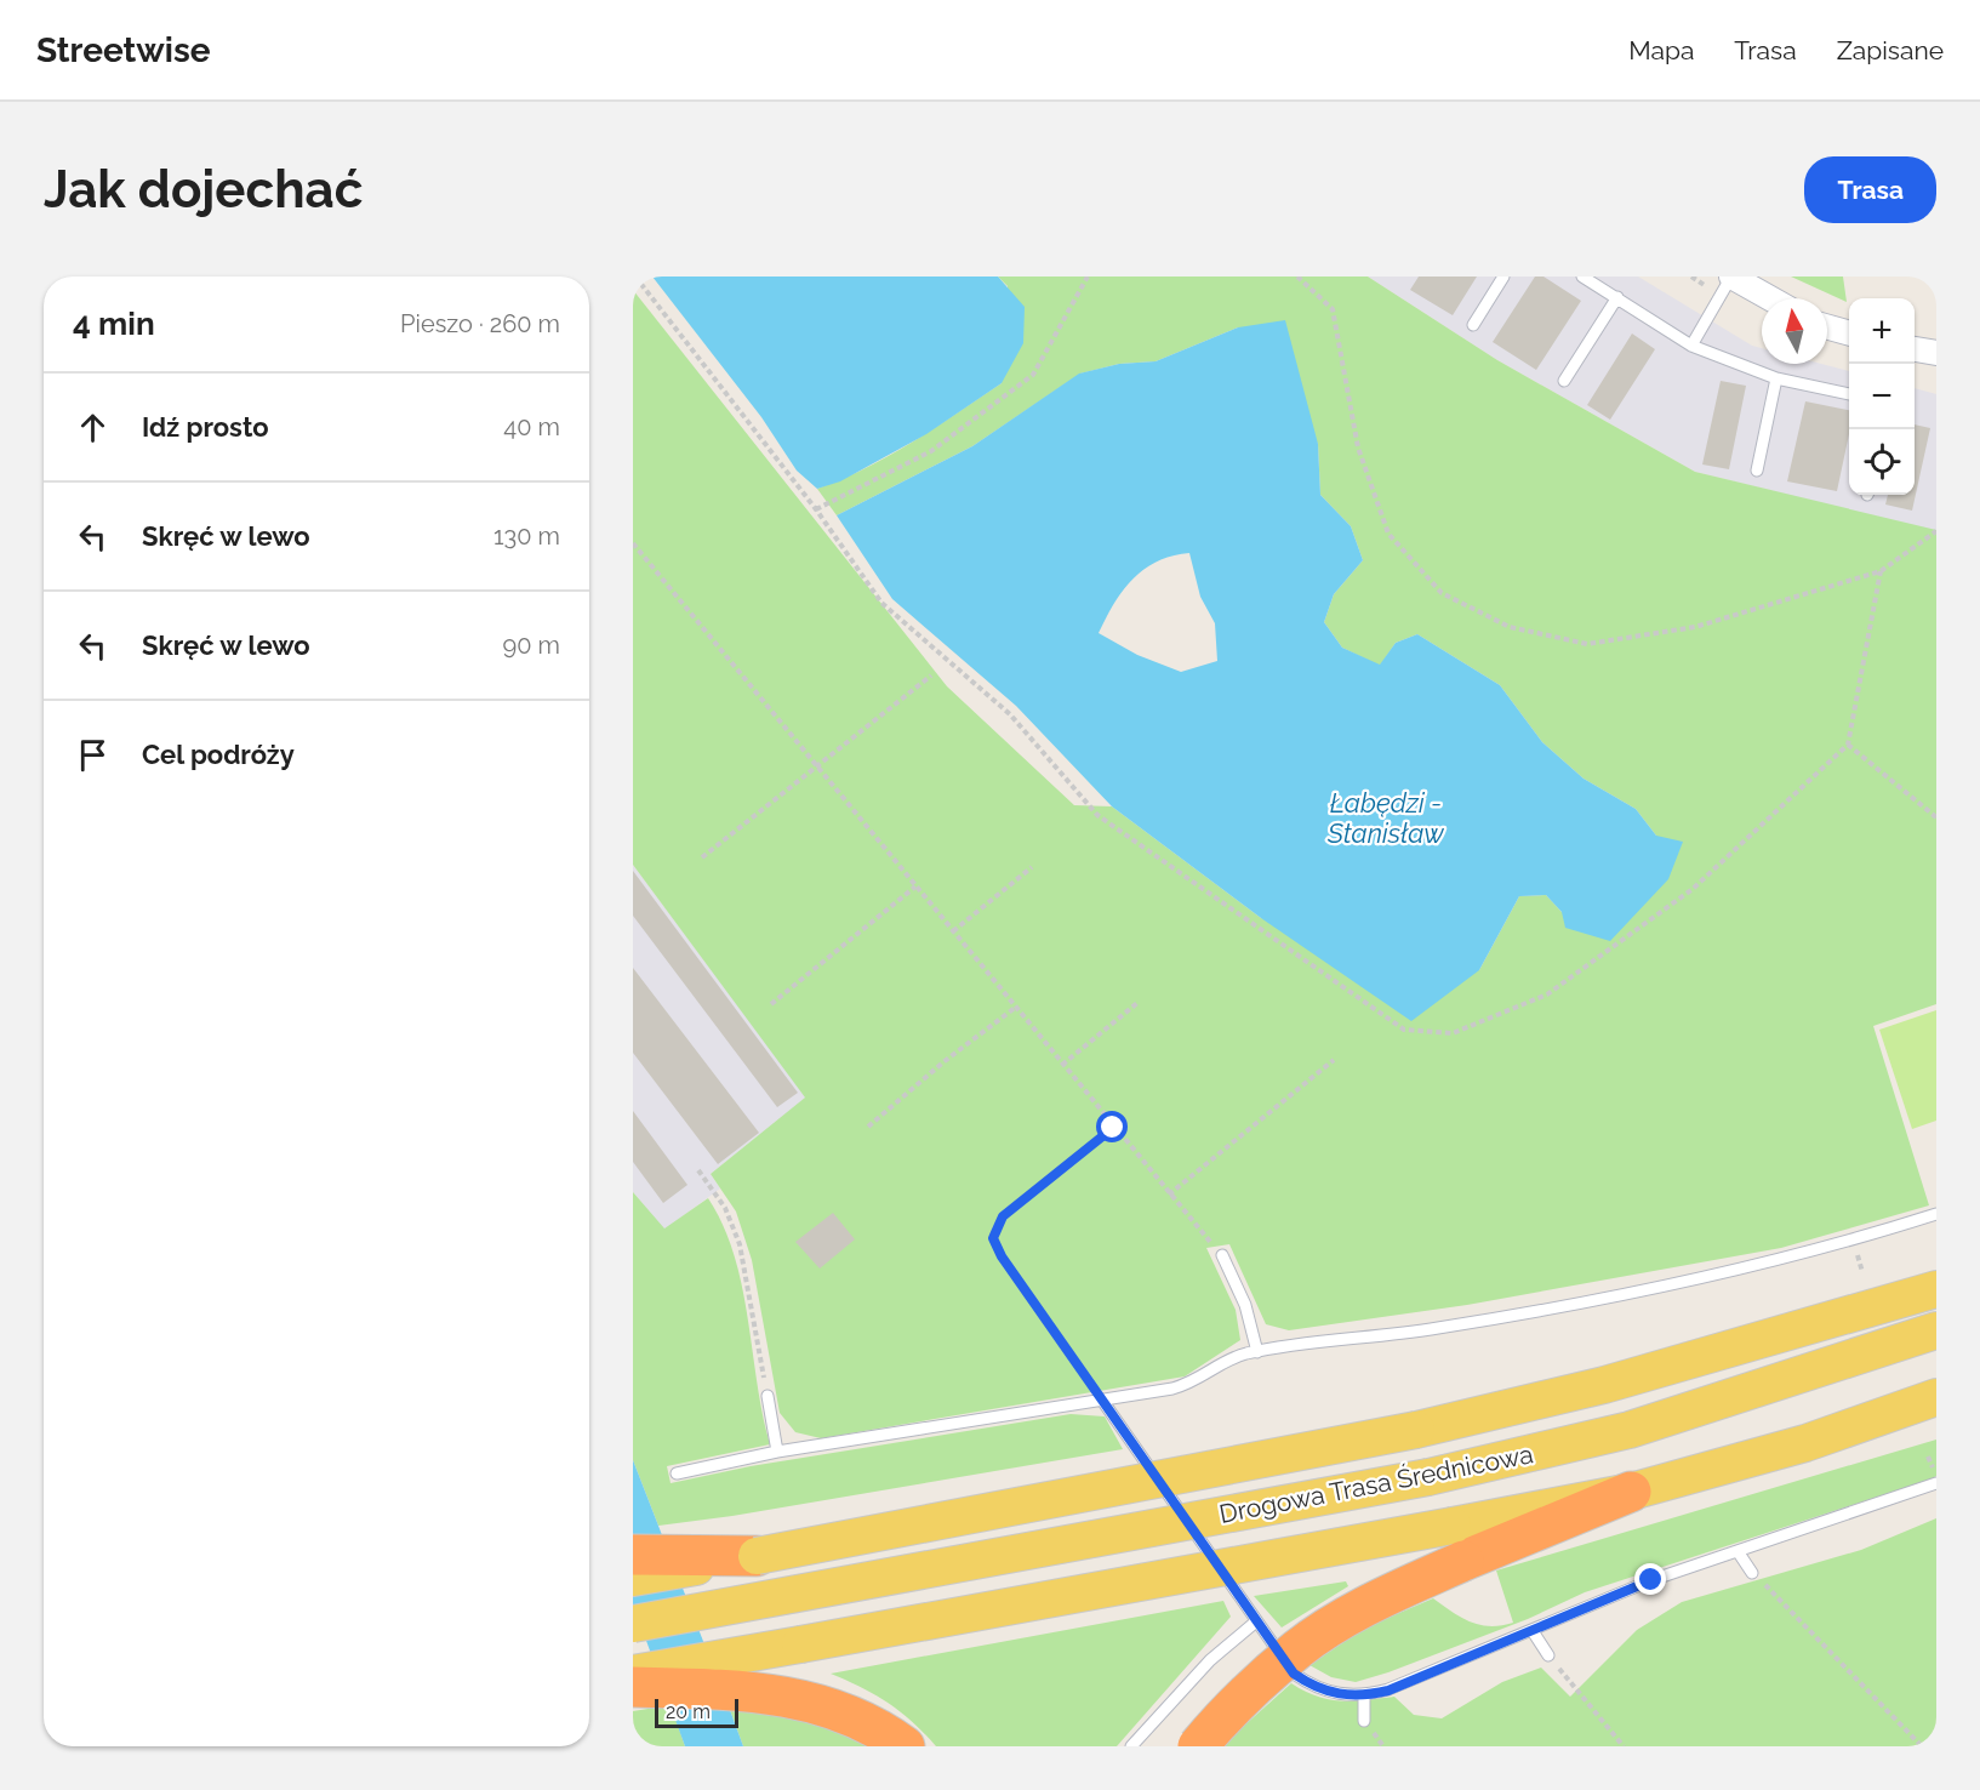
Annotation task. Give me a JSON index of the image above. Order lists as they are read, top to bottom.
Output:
{
  "streets": {
    "main road": ["Drogowa Trasa Średnicowa"]
  },
  "water": ["Łabędzi - Stanisław"],
  "scale_bar": "20 m",
  "north": "top",
  "page": {
    "header": "Streetwise",
    "nav": ["Mapa", "Trasa", "Zapisane"],
    "buttons": "Trasa",
    "title": "Jak dojechać",
    "heading": ["4 min", "Pieszo · 260 m"],
    "map_buttons": ["+", "−"],
    "list": [
      ["Idź prosto", "40 m"],
      ["Skręć w lewo", "130 m"],
      ["Skręć w lewo", "90 m"],
      "Cel podróży"
    ],
    "scale": "20 m"
  }
}
